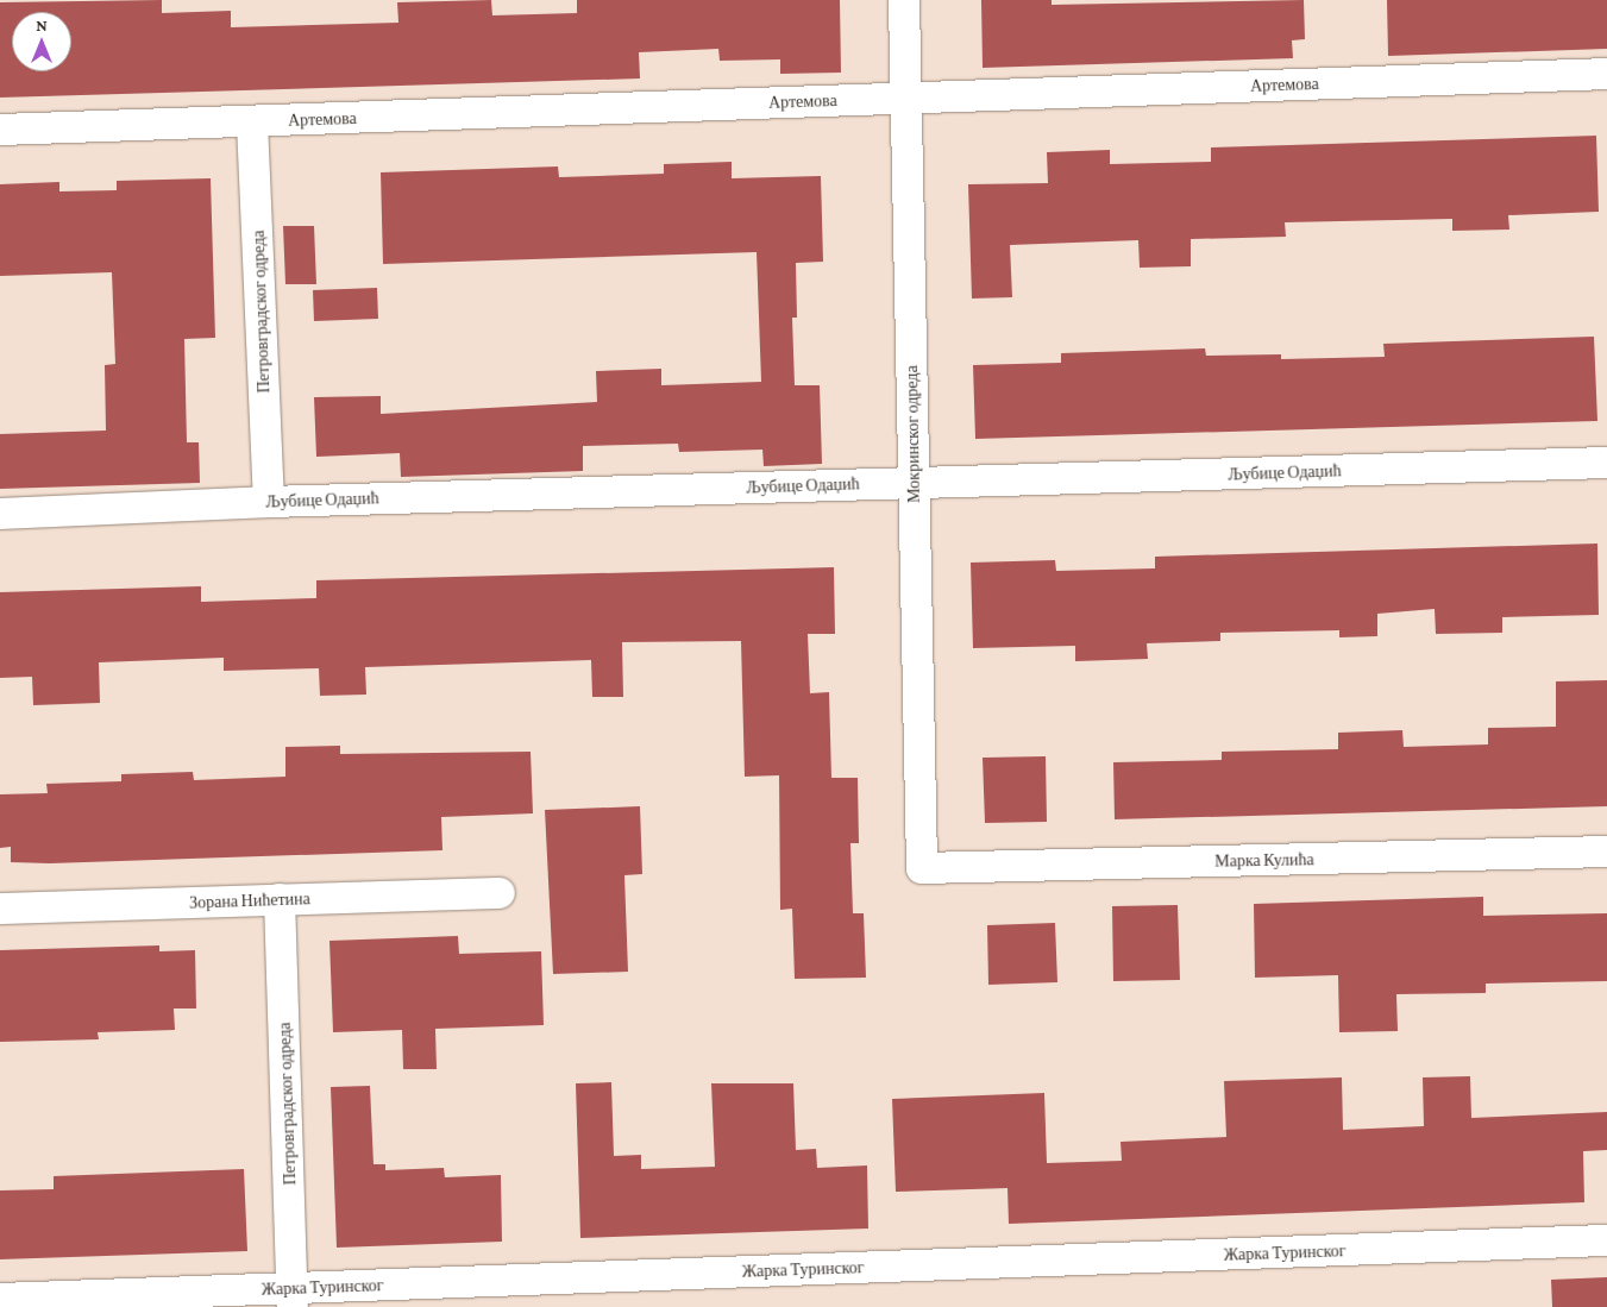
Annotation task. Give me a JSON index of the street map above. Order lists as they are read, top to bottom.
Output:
{
  "streets": {
    "street": [
      "Артемова",
      "Петровградског одреда",
      "Мокринског одреда",
      "Љубице Одаџић",
      "Марка Кулића",
      "Зорана Нићетина",
      "Жарка Туринског"
    ]
  },
  "crossings": [
    ["Артемова", "Петровградског одреда"],
    ["Артемова", "Мокринског одреда"],
    ["Петровградског одреда", "Љубице Одаџић"],
    ["Петровградског одреда", "Зорана Нићетина"],
    ["Петровградског одреда", "Жарка Туринског"],
    ["Мокринског одреда", "Љубице Одаџић"],
    ["Мокринског одреда", "Марка Кулића"]
  ],
  "north": "top"
}
